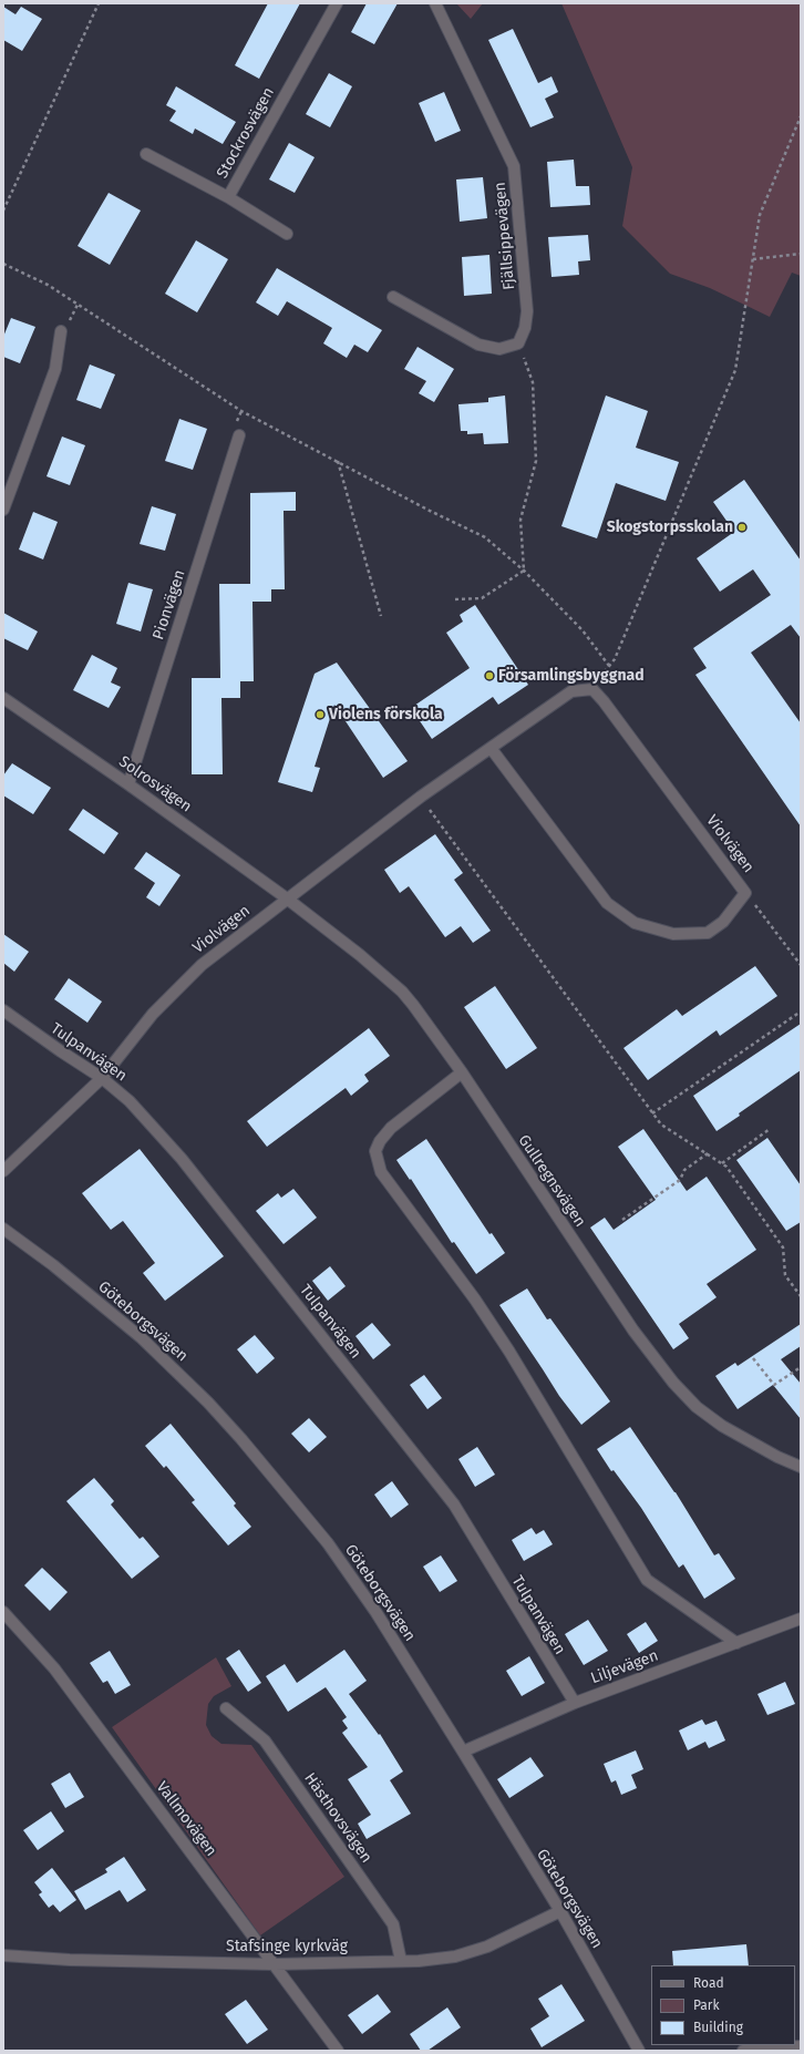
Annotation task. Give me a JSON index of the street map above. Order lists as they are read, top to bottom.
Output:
{
  "streets": {
    "street": [
      "Stockrosvägen",
      "Fjällsippevägen",
      "Pionvägen",
      "Solrosvägen",
      "Violvägen",
      "Tulpanvägen",
      "Gullregnsvägen",
      "Göteborgsvägen",
      "Liljevägen",
      "Hästhovsvägen",
      "Vallmovägen",
      "Stafsinge kyrkväg"
    ]
  },
  "crossings": [
    ["Pionvägen", "Solrosvägen"],
    ["Solrosvägen", "Violvägen"],
    ["Solrosvägen", "Gullregnsvägen"],
    ["Violvägen", "Tulpanvägen"],
    ["Violvägen", "Gullregnsvägen"],
    ["Tulpanvägen", "Liljevägen"],
    ["Göteborgsvägen", "Liljevägen"],
    ["Göteborgsvägen", "Stafsinge kyrkväg"],
    ["Hästhovsvägen", "Stafsinge kyrkväg"],
    ["Vallmovägen", "Stafsinge kyrkväg"]
  ],
  "places": ["Skogstorpsskolan", "Församlingsbyggnad", "Violens förskola"],
  "legend": ["Road", "Park", "Building"]
}
